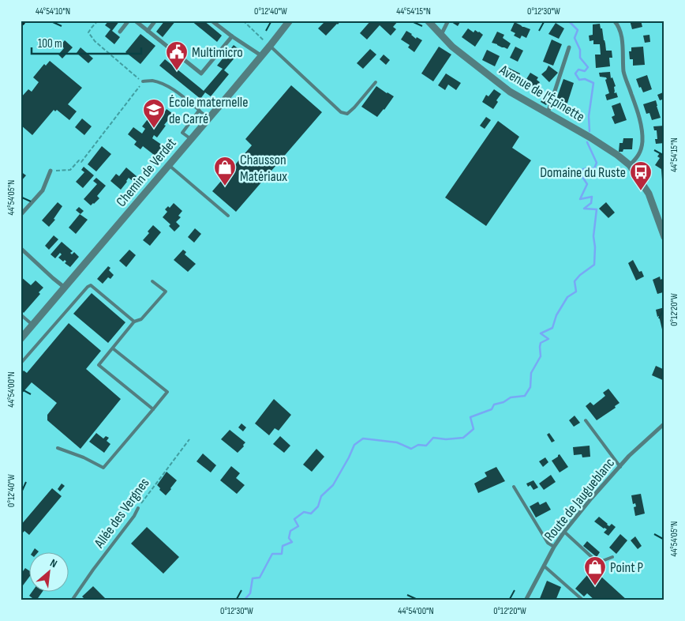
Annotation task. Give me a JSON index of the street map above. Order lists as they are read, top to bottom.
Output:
{
  "streets": {
    "street": ["Avenue de l'Épinette", "Chemin de Verdet", "Route de Jaugueblanc"],
    "lane": ["Allée des Vergnes"]
  },
  "places": {
    "public building": ["Multimicro"],
    "school or university": ["École maternelle de Carré"],
    "shop": ["Chausson Matériaux", "Point P"],
    "bus stop": ["Domaine du Ruste"]
  },
  "scale_bar": "100 m",
  "north": "top right",
  "coordinates": [
    "44°54'10\"N",
    "0°12'40\"W",
    "44°54'15\"N",
    "0°12'30\"W",
    "44°54'05\"N",
    "0°12'20\"W",
    "44°54'00\"N"
  ]
}
